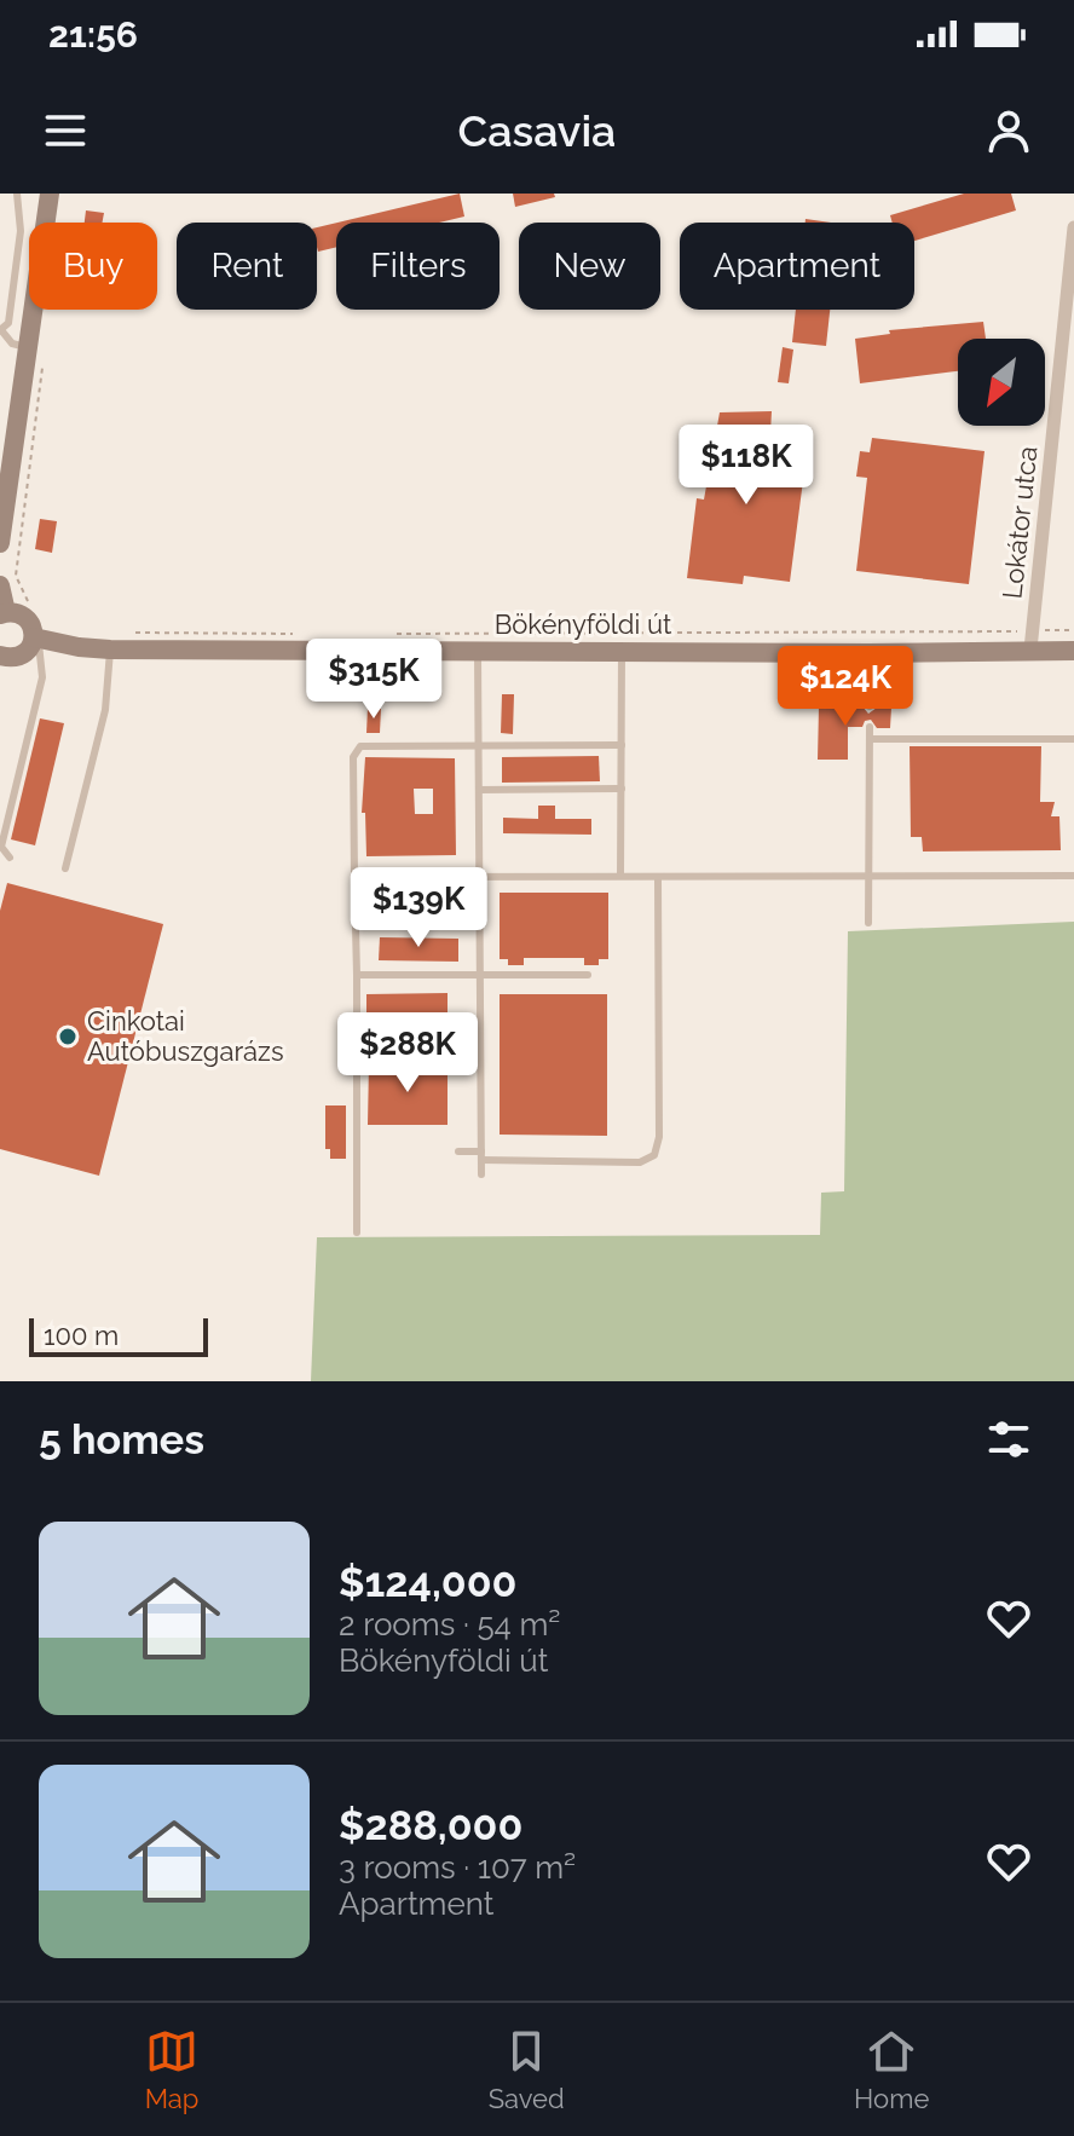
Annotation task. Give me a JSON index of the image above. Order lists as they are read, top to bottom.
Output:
{
  "streets": {
    "street": ["Lokátor utca", "Bökényföldi út"]
  },
  "crossings": [
    ["Lokátor utca", "Bökényföldi út"]
  ],
  "places": ["Cinkotai Autóbuszgarázs"],
  "scale_bar": "100 m",
  "north": "bottom left",
  "page": {
    "status": "21:56",
    "header": "Casavia",
    "chip": [
      "Buy",
      "Rent",
      "Filters",
      "New",
      "Apartment"
    ],
    "price": [
      "$118K",
      "$315K",
      "$124K",
      "$139K",
      "$288K"
    ],
    "scale": "100 m",
    "heading": "5 homes",
    "list": [
      {
        "name": "$124,000",
        "note": "2 rooms · 54 m² · Bökényföldi út"
      },
      {
        "name": "$288,000",
        "note": "3 rooms · 107 m² · Apartment"
      }
    ],
    "tabs": ["Map", "Saved", "Home"]
  }
}
